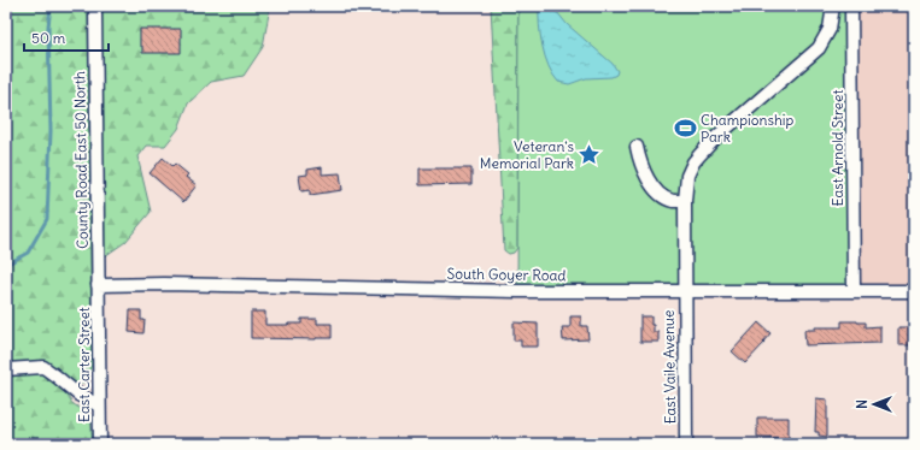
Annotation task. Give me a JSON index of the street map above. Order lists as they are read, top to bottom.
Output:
{
  "streets": {
    "street": [
      "East Arnold Street",
      "County Road East 50 North",
      "South Goyer Road",
      "East Carter Street",
      "East Vaile Avenue"
    ]
  },
  "crossings": [
    ["East Arnold Street", "South Goyer Road"],
    ["County Road East 50 North", "South Goyer Road"],
    ["County Road East 50 North", "East Carter Street"],
    ["South Goyer Road", "East Carter Street"],
    ["South Goyer Road", "East Vaile Avenue"]
  ],
  "places": {
    "sports": ["Championship Park"],
    "place": ["Veteran's Memorial Park"]
  },
  "scale_bar": "50 m",
  "north": "left"
}
